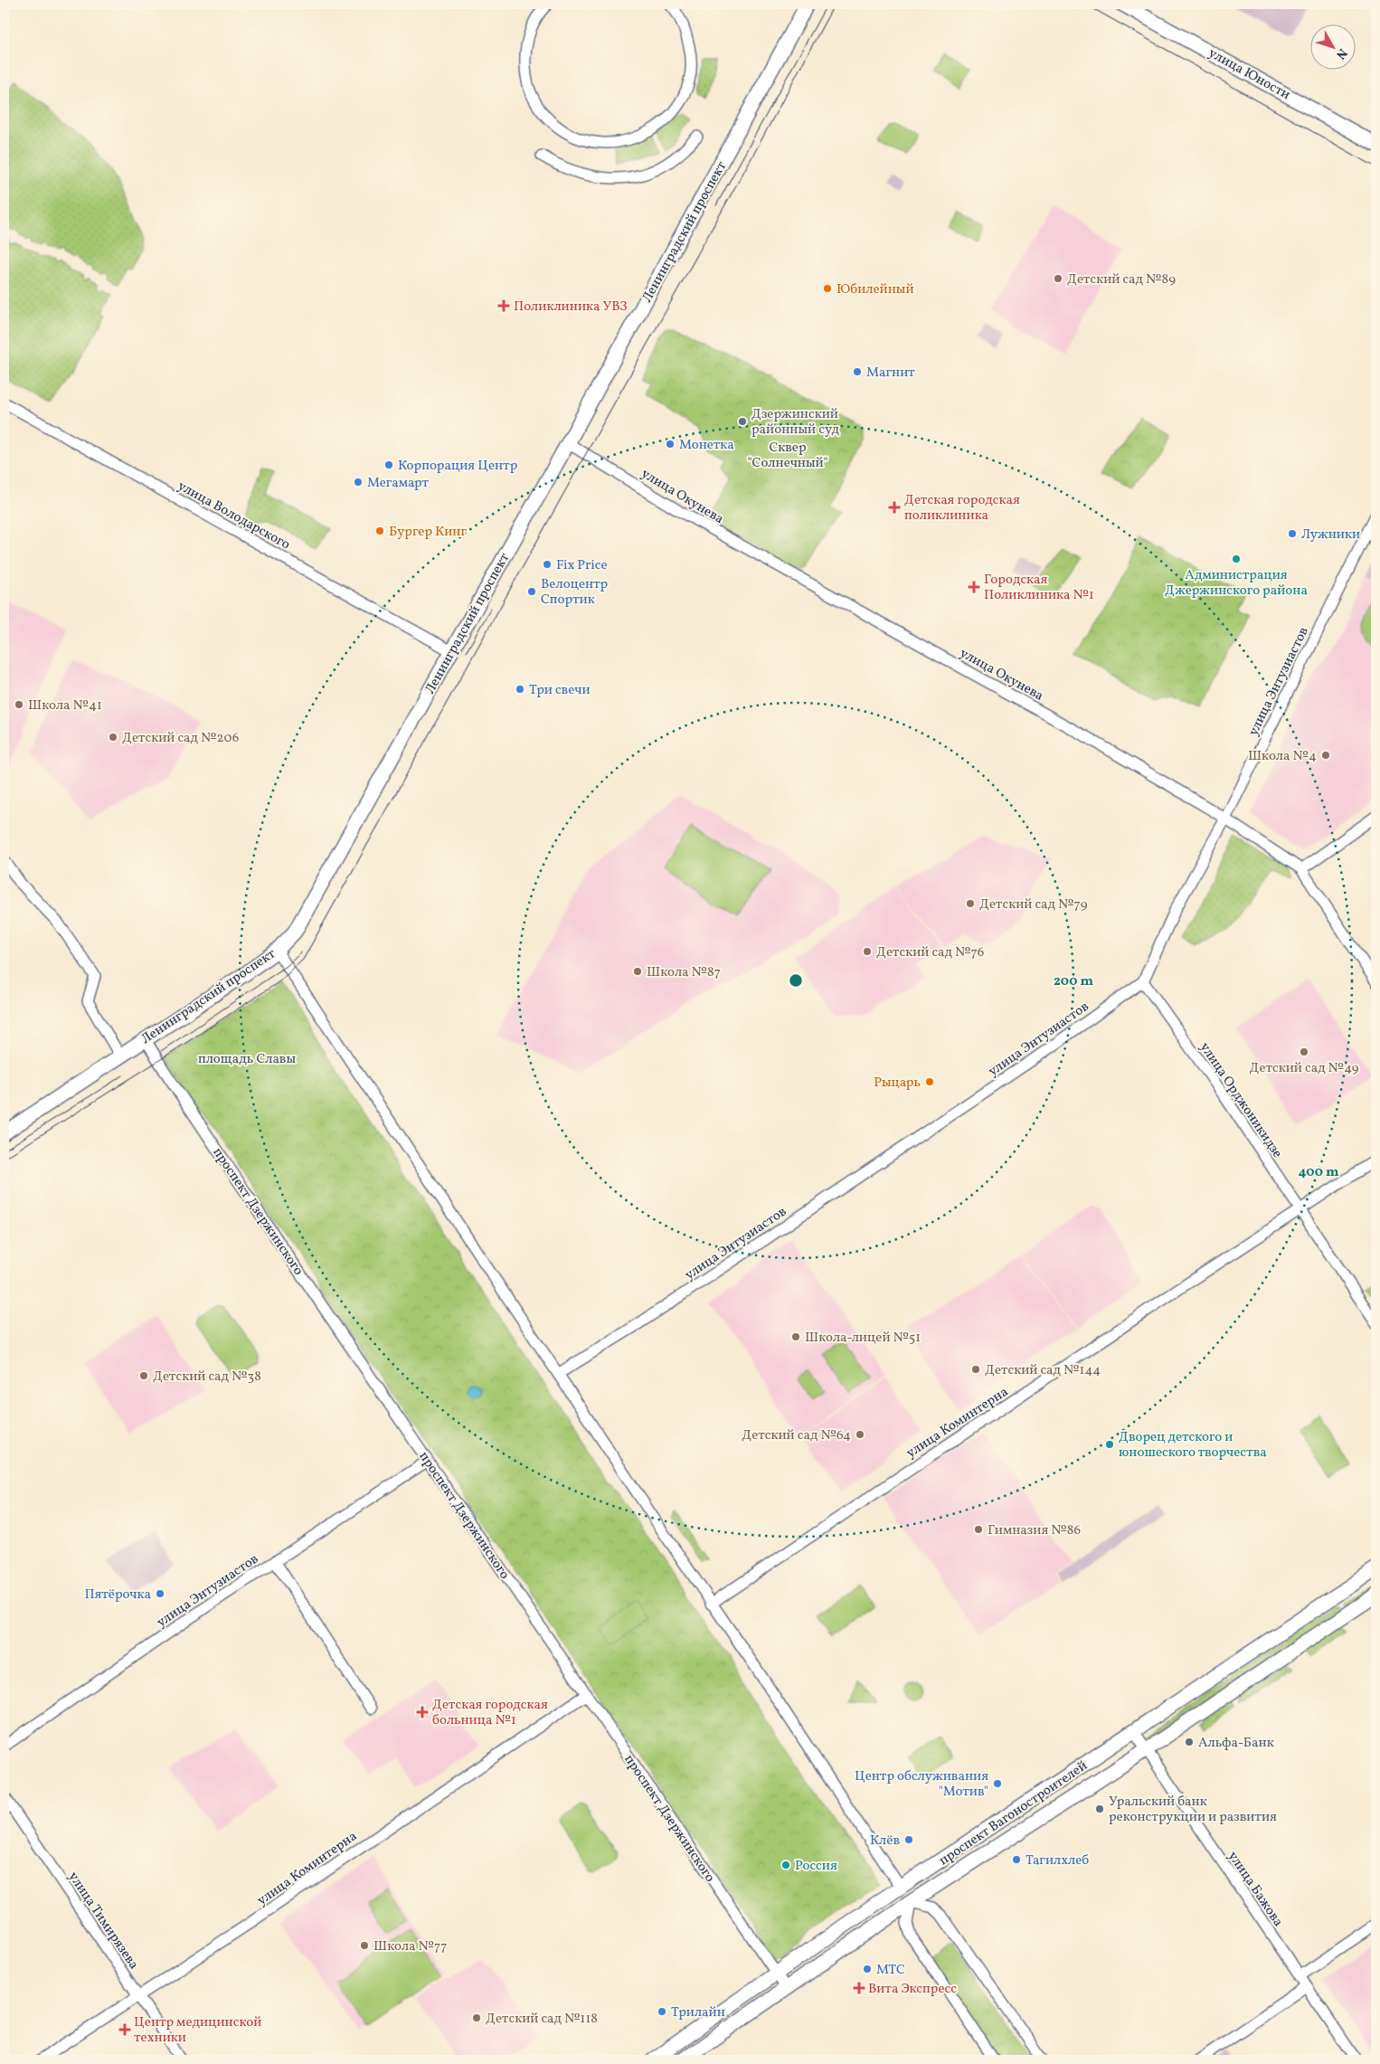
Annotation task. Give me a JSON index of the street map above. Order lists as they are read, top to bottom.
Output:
{
  "streets": {
    "main road": ["улица Юности", "Ленинградский проспект", "проспект Вагоностроителей"],
    "street": [
      "улица Окунева",
      "улица Володарского",
      "улица Энтузиастов",
      "улица Орджоникидзе",
      "проспект Дзержинского",
      "улица Коминтерна",
      "улица Бажова",
      "улица Тимирязева"
    ]
  },
  "crossings": [
    ["Ленинградский проспект", "улица Окунева"],
    ["Ленинградский проспект", "улица Володарского"],
    ["Ленинградский проспект", "проспект Дзержинского"],
    ["улица Окунева", "улица Энтузиастов"],
    ["улица Энтузиастов", "улица Орджоникидзе"],
    ["улица Энтузиастов", "проспект Дзержинского"],
    ["улица Орджоникидзе", "улица Коминтерна"],
    ["проспект Дзержинского", "улица Коминтерна"],
    ["проспект Дзержинского", "проспект Вагоностроителей"],
    ["улица Коминтерна", "улица Тимирязева"],
    ["проспект Вагоностроителей", "улица Бажова"]
  ],
  "parks": ["Сквер \"Солнечный\"", "площадь Славы"],
  "places": {
    "other": [
      "Детский сад №89",
      "Юбилейный",
      "Магнит",
      "Дзержинский районный суд",
      "Монетка",
      "Корпорация Центр",
      "Мегамарт",
      "Бургер Кинг",
      "Лужники",
      "Администрация Джержинского района",
      "Fix Price",
      "Велоцентр Спортик",
      "Три свечи",
      "Школа №41",
      "Детский сад №206",
      "Школа №4",
      "Детский сад №79",
      "Детский сад №76",
      "Школа №87",
      "Детский сад №49",
      "Рыцарь",
      "Школа-лицей №51",
      "Детский сад №144",
      "Детский сад №38",
      "Детский сад №64",
      "Дворец детского и юношеского творчества",
      "Гимназия №86",
      "Пятёрочка",
      "Альфа-Банк",
      "Центр обслуживания \"Мотив\"",
      "Уральский банк реконструкции и развития",
      "Клёв",
      "Тагилхлеб",
      "Россия",
      "Школа №77",
      "МТС",
      "Трилайн",
      "Детский сад №118"
    ],
    "health": [
      "Поликлиника УВЗ",
      "Детская городская поликлиника",
      "Городская Поликлиника №1",
      "Детская городская больница №1",
      "Вита Экспресс",
      "Центр медицинской техники"
    ]
  },
  "north": "bottom right",
  "rings": ["200 m", "400 m"]
}
